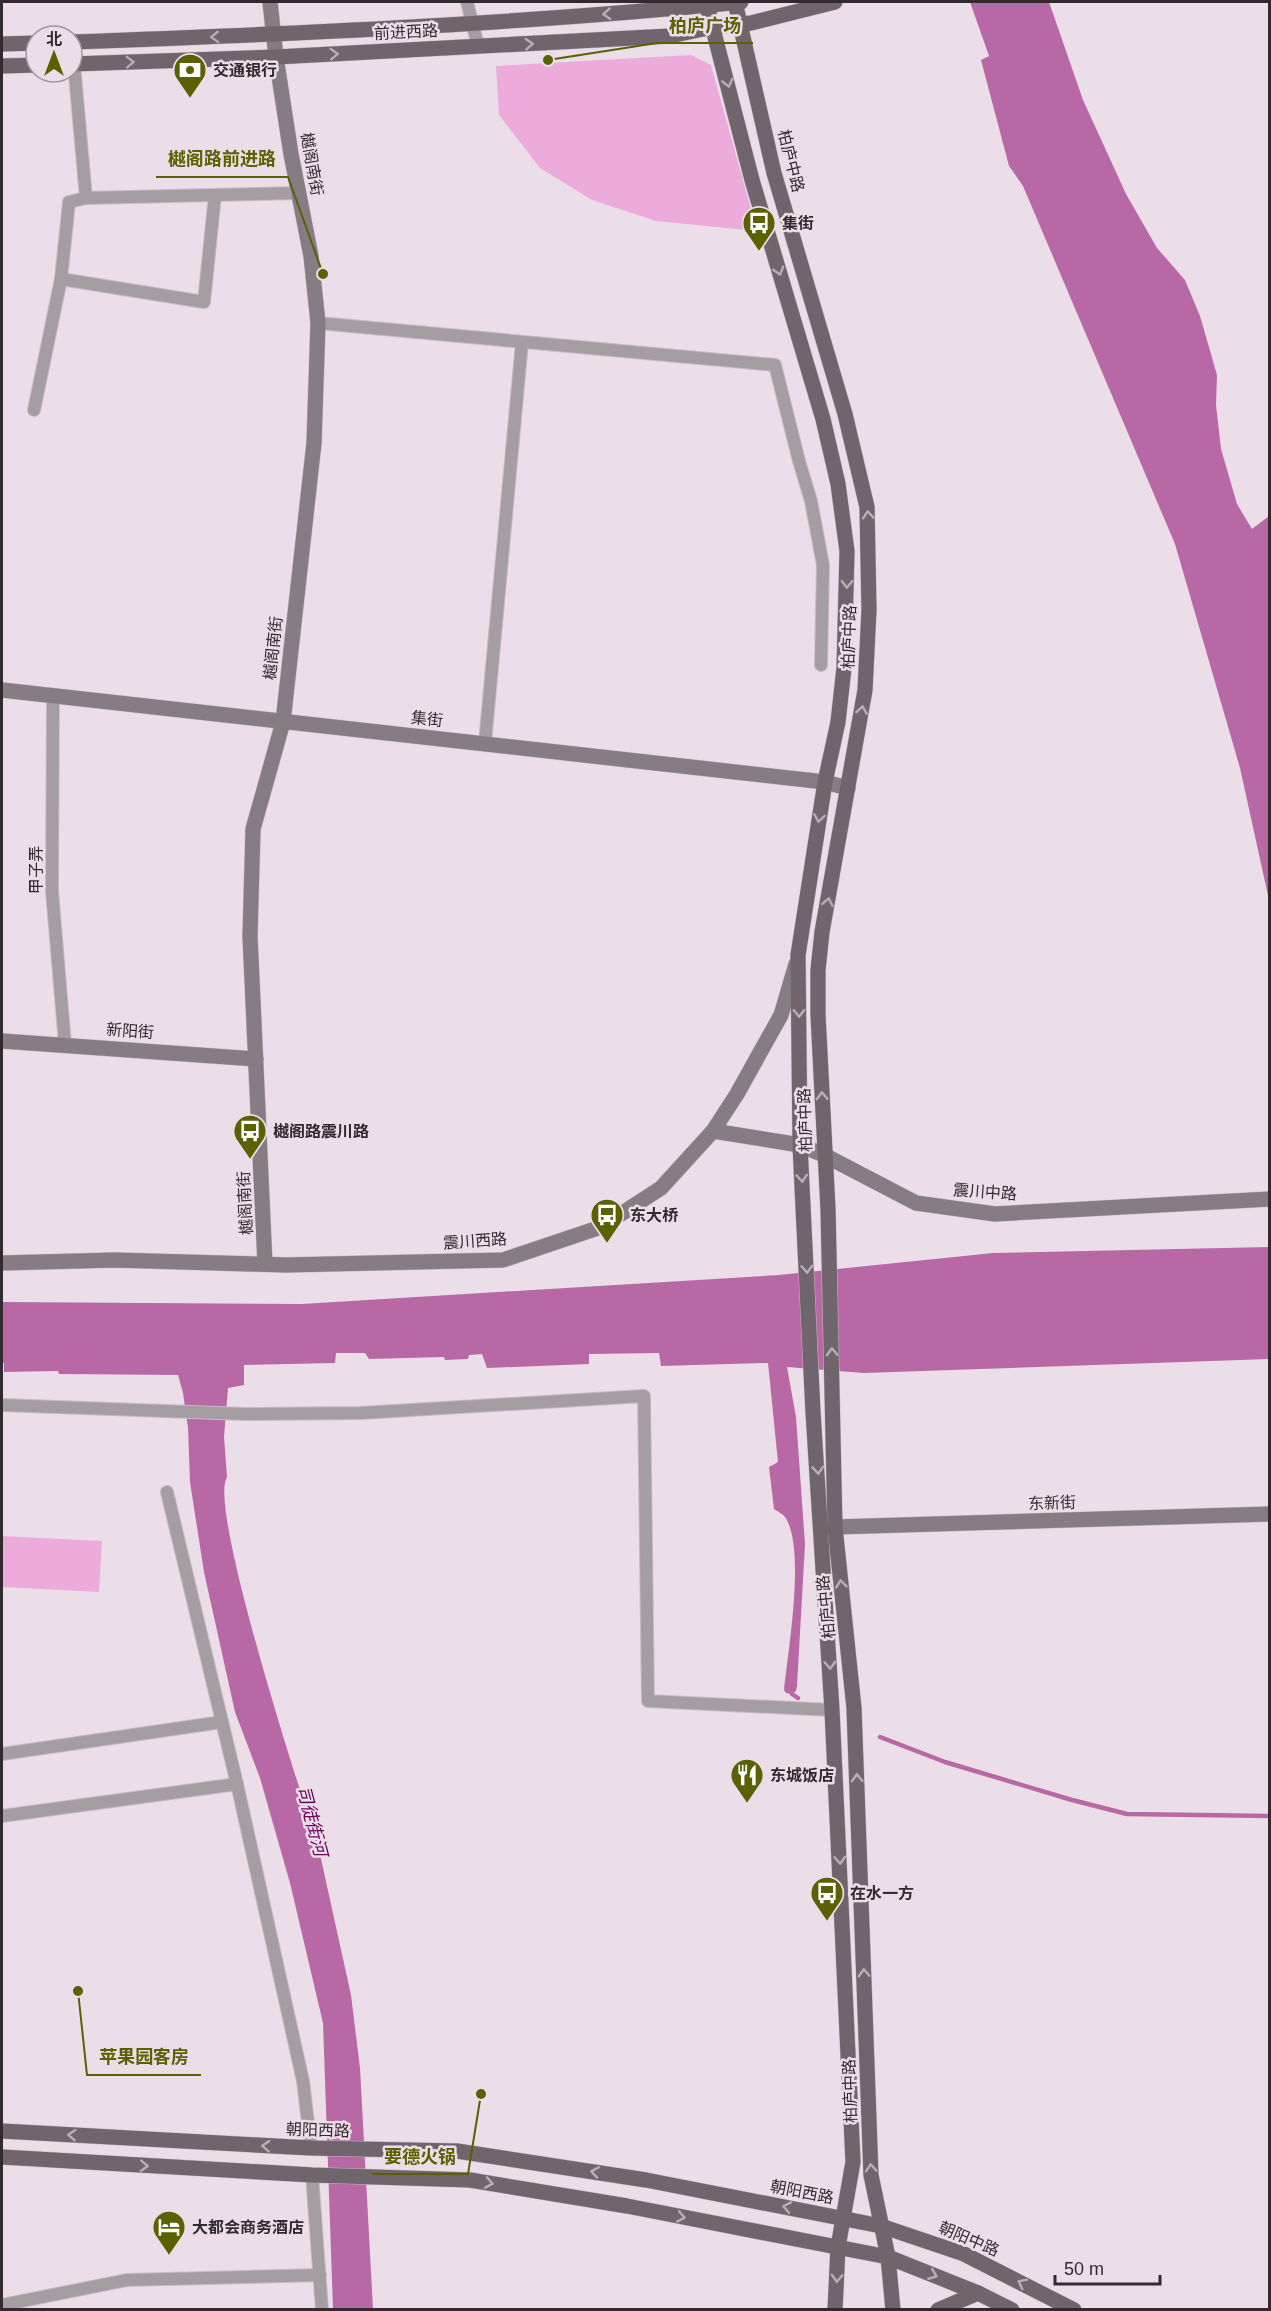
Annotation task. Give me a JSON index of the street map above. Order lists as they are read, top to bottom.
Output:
{
  "streets": {
    "main road": [
      "前进西路",
      "柏庐中路",
      "朝阳西路",
      "朝阳中路"
    ],
    "street": [
      "樾阁南街",
      "集街",
      "甲子弄",
      "新阳街",
      "震川中路",
      "震川西路",
      "东新街"
    ]
  },
  "crossings": [
    ["前进西路", "柏庐中路"],
    ["前进西路", "樾阁南街"],
    ["柏庐中路", "集街"],
    ["柏庐中路", "震川中路"],
    ["柏庐中路", "震川西路"],
    ["柏庐中路", "东新街"],
    ["柏庐中路", "朝阳西路"],
    ["柏庐中路", "朝阳中路"],
    ["樾阁南街", "集街"],
    ["樾阁南街", "新阳街"],
    ["樾阁南街", "震川西路"],
    ["集街", "甲子弄"],
    ["甲子弄", "新阳街"],
    ["震川中路", "震川西路"],
    ["朝阳西路", "朝阳中路"]
  ],
  "water": ["司徒街河"],
  "places": {
    "other": [
      "柏庐广场",
      "樾阁路前进路",
      "苹果园客房",
      "要德火锅"
    ],
    "bank": ["交通银行"],
    "bus stop": [
      "集街",
      "樾阁路震川路",
      "东大桥",
      "在水一方"
    ],
    "restaurant": ["东城饭店"],
    "hotel": ["大都会商务酒店"]
  },
  "scale_bar": "50 m",
  "north": "top"
}
